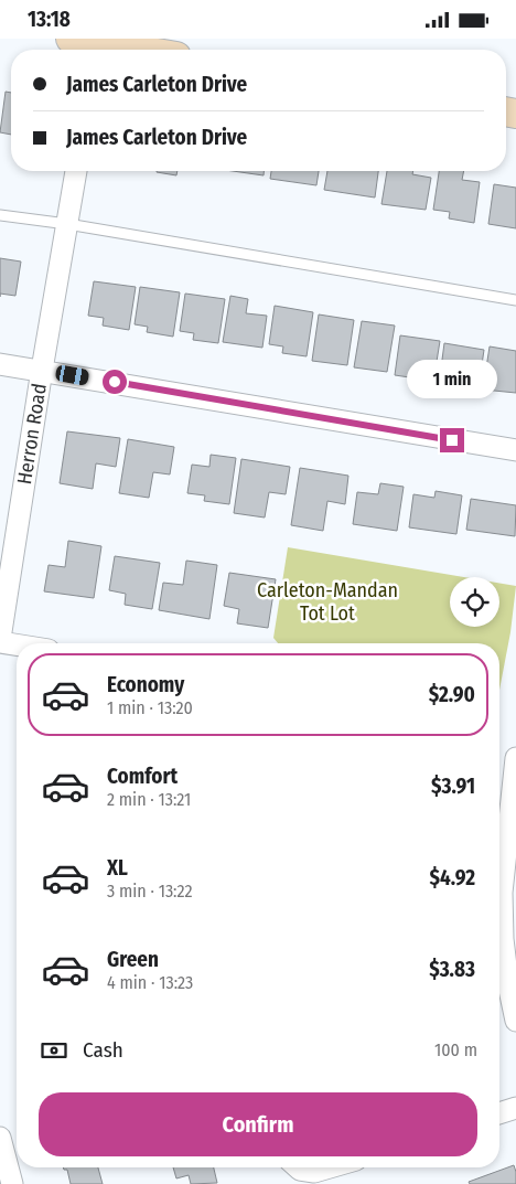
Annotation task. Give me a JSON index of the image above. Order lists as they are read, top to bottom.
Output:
{
  "streets": {
    "street": ["Herron Road"]
  },
  "parks": ["Carleton-Mandan Tot Lot"],
  "page": {
    "status": "13:18",
    "banner": ["James Carleton Drive", "James Carleton Drive"],
    "bubble": "1 min",
    "list": [
      {
        "name": "Economy",
        "note": "1 min · 13:20",
        "value": "$2.90"
      },
      {
        "name": "Comfort",
        "note": "2 min · 13:21",
        "value": "$3.91"
      },
      {
        "name": "XL",
        "note": "3 min · 13:22",
        "value": "$4.92"
      },
      {
        "name": "Green",
        "note": "4 min · 13:23",
        "value": "$3.83"
      }
    ],
    "pay": ["Cash", "100 m"],
    "buttons": "Confirm"
  }
}
